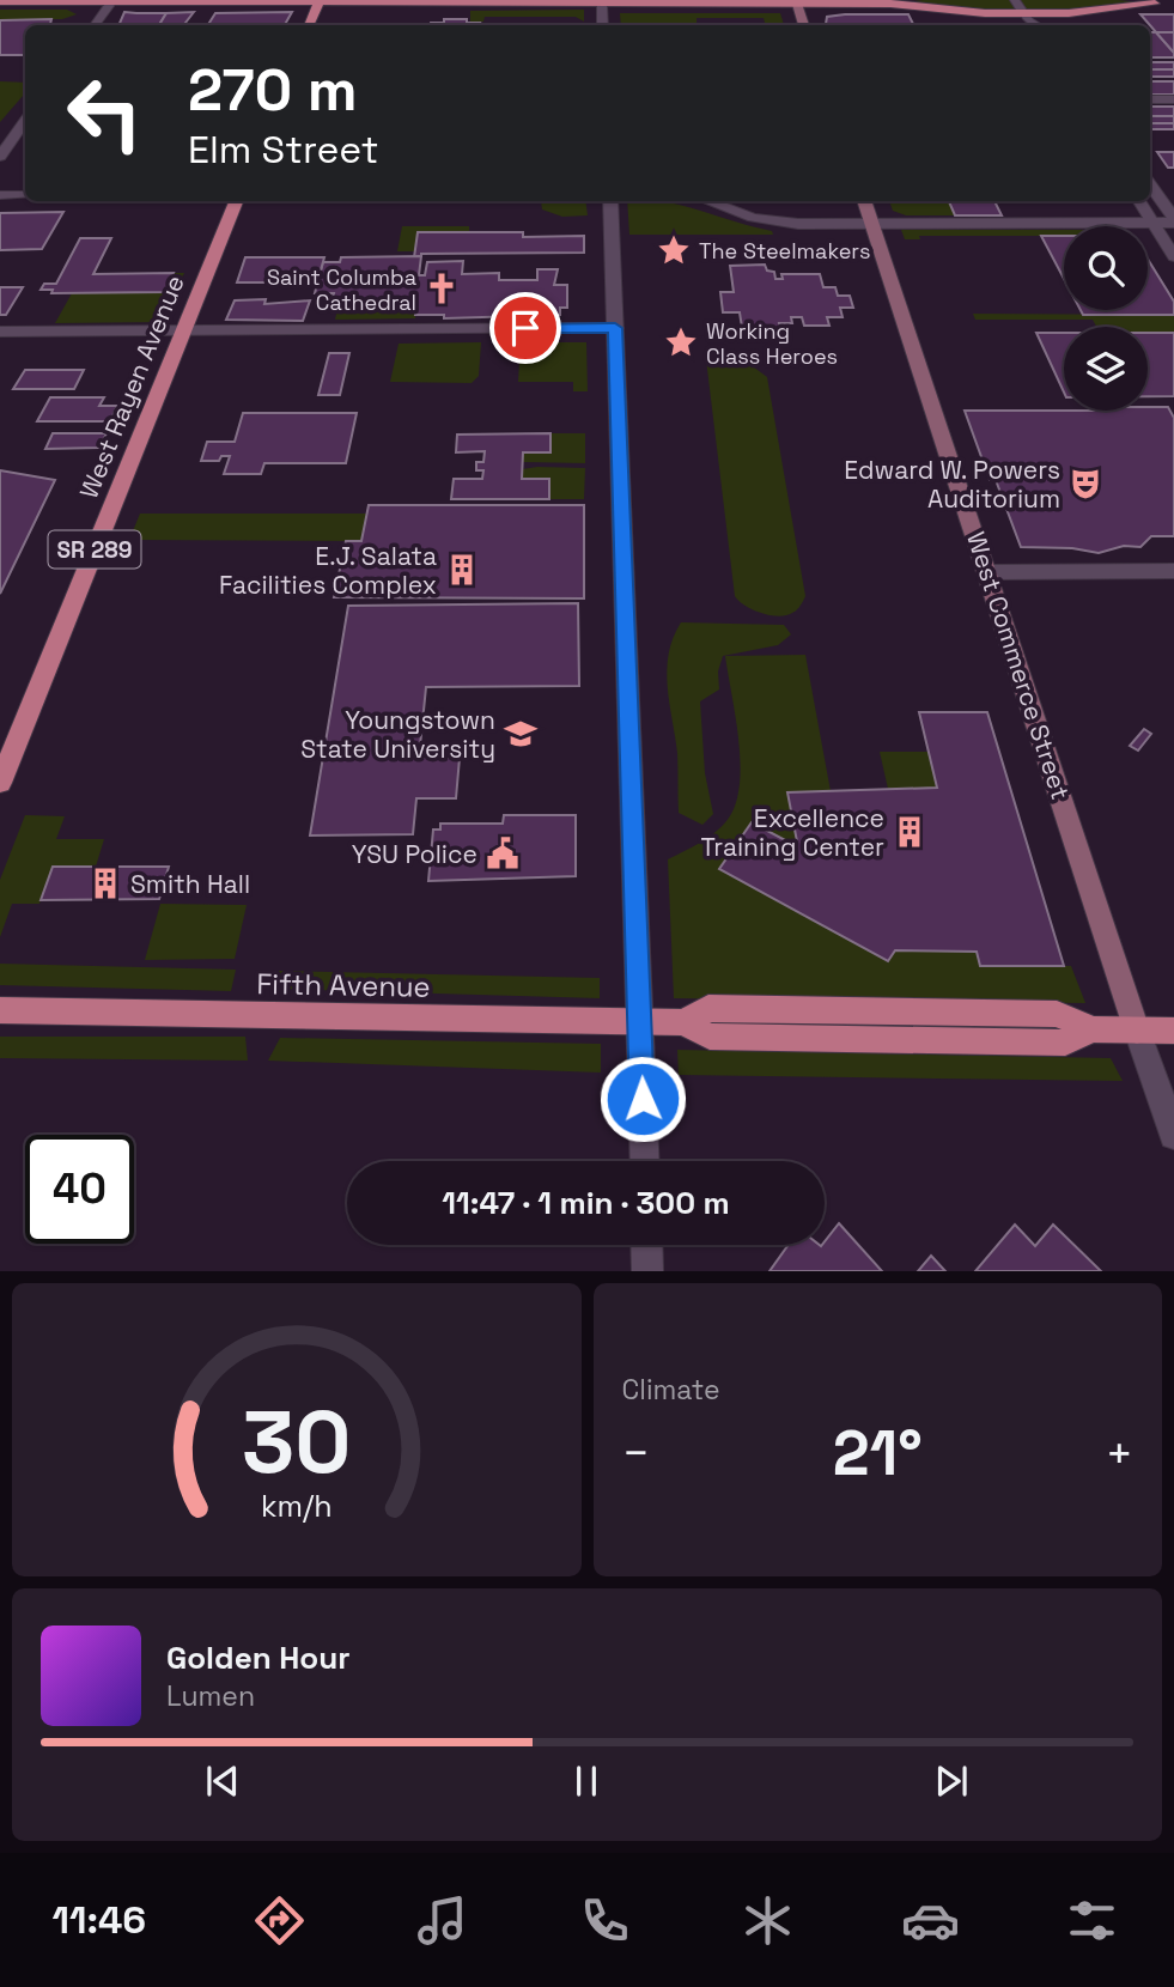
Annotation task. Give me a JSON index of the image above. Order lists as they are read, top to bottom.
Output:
{
  "streets": {
    "main road": [
      "West Rayen Avenue",
      "SR 289",
      "West Commerce Street",
      "Fifth Avenue"
    ]
  },
  "crossings": [
    ["West Commerce Street", "Fifth Avenue"]
  ],
  "places": {
    "place": ["The Steelmakers", "Working Class Heroes"],
    "church": ["Saint Columba Cathedral"],
    "theatre": ["Edward W. Powers Auditorium"],
    "building": ["E.J. Salata Facilities Complex", "Excellence Training Center", "Smith Hall"],
    "school or university": ["Youngstown State University"],
    "public building": ["YSU Police"]
  },
  "page": {
    "turn": ["270 m", "Elm Street"],
    "limit": "40",
    "trip": "11:47 · 1 min · 300 m",
    "tile": "Climate",
    "heat": ["−", "21°", "+"],
    "song": ["Golden Hour", "Lumen"],
    "tabs": "11:46",
    "gauge": ["30", "km/h"]
  }
}
